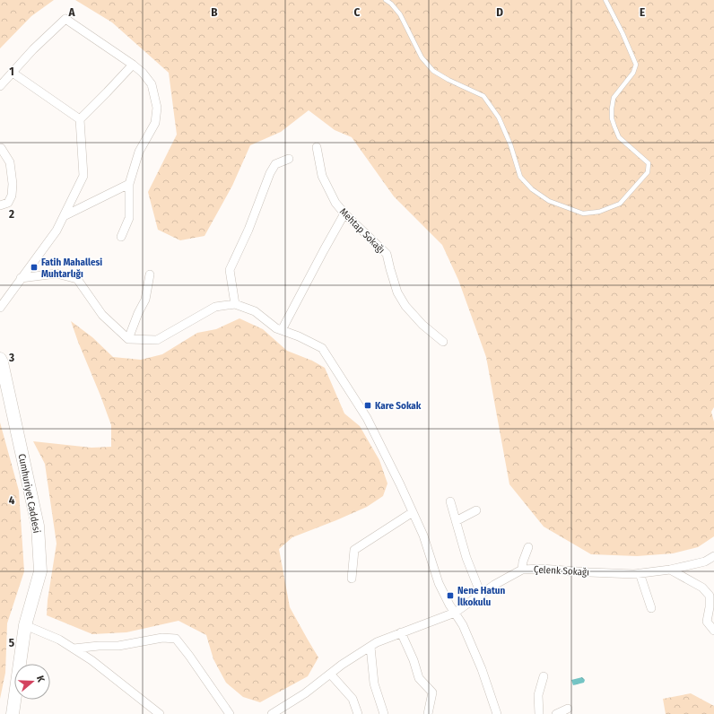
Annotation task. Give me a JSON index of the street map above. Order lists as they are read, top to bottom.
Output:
{
  "streets": {
    "main road": ["Cumhuriyet Caddesi"],
    "street": ["Mehtap Sokağı", "Çelenk Sokağı"]
  },
  "places": {
    "transit": ["Fatih Mahallesi Muhtarlığı", "Kare Sokak", "Nene Hatun İlkokulu"]
  },
  "north": "right",
  "grid": {
    "columns": [
      "A",
      "B",
      "C",
      "D",
      "E"
    ],
    "rows": [
      "1",
      "2",
      "3",
      "4",
      "5"
    ]
  }
}
